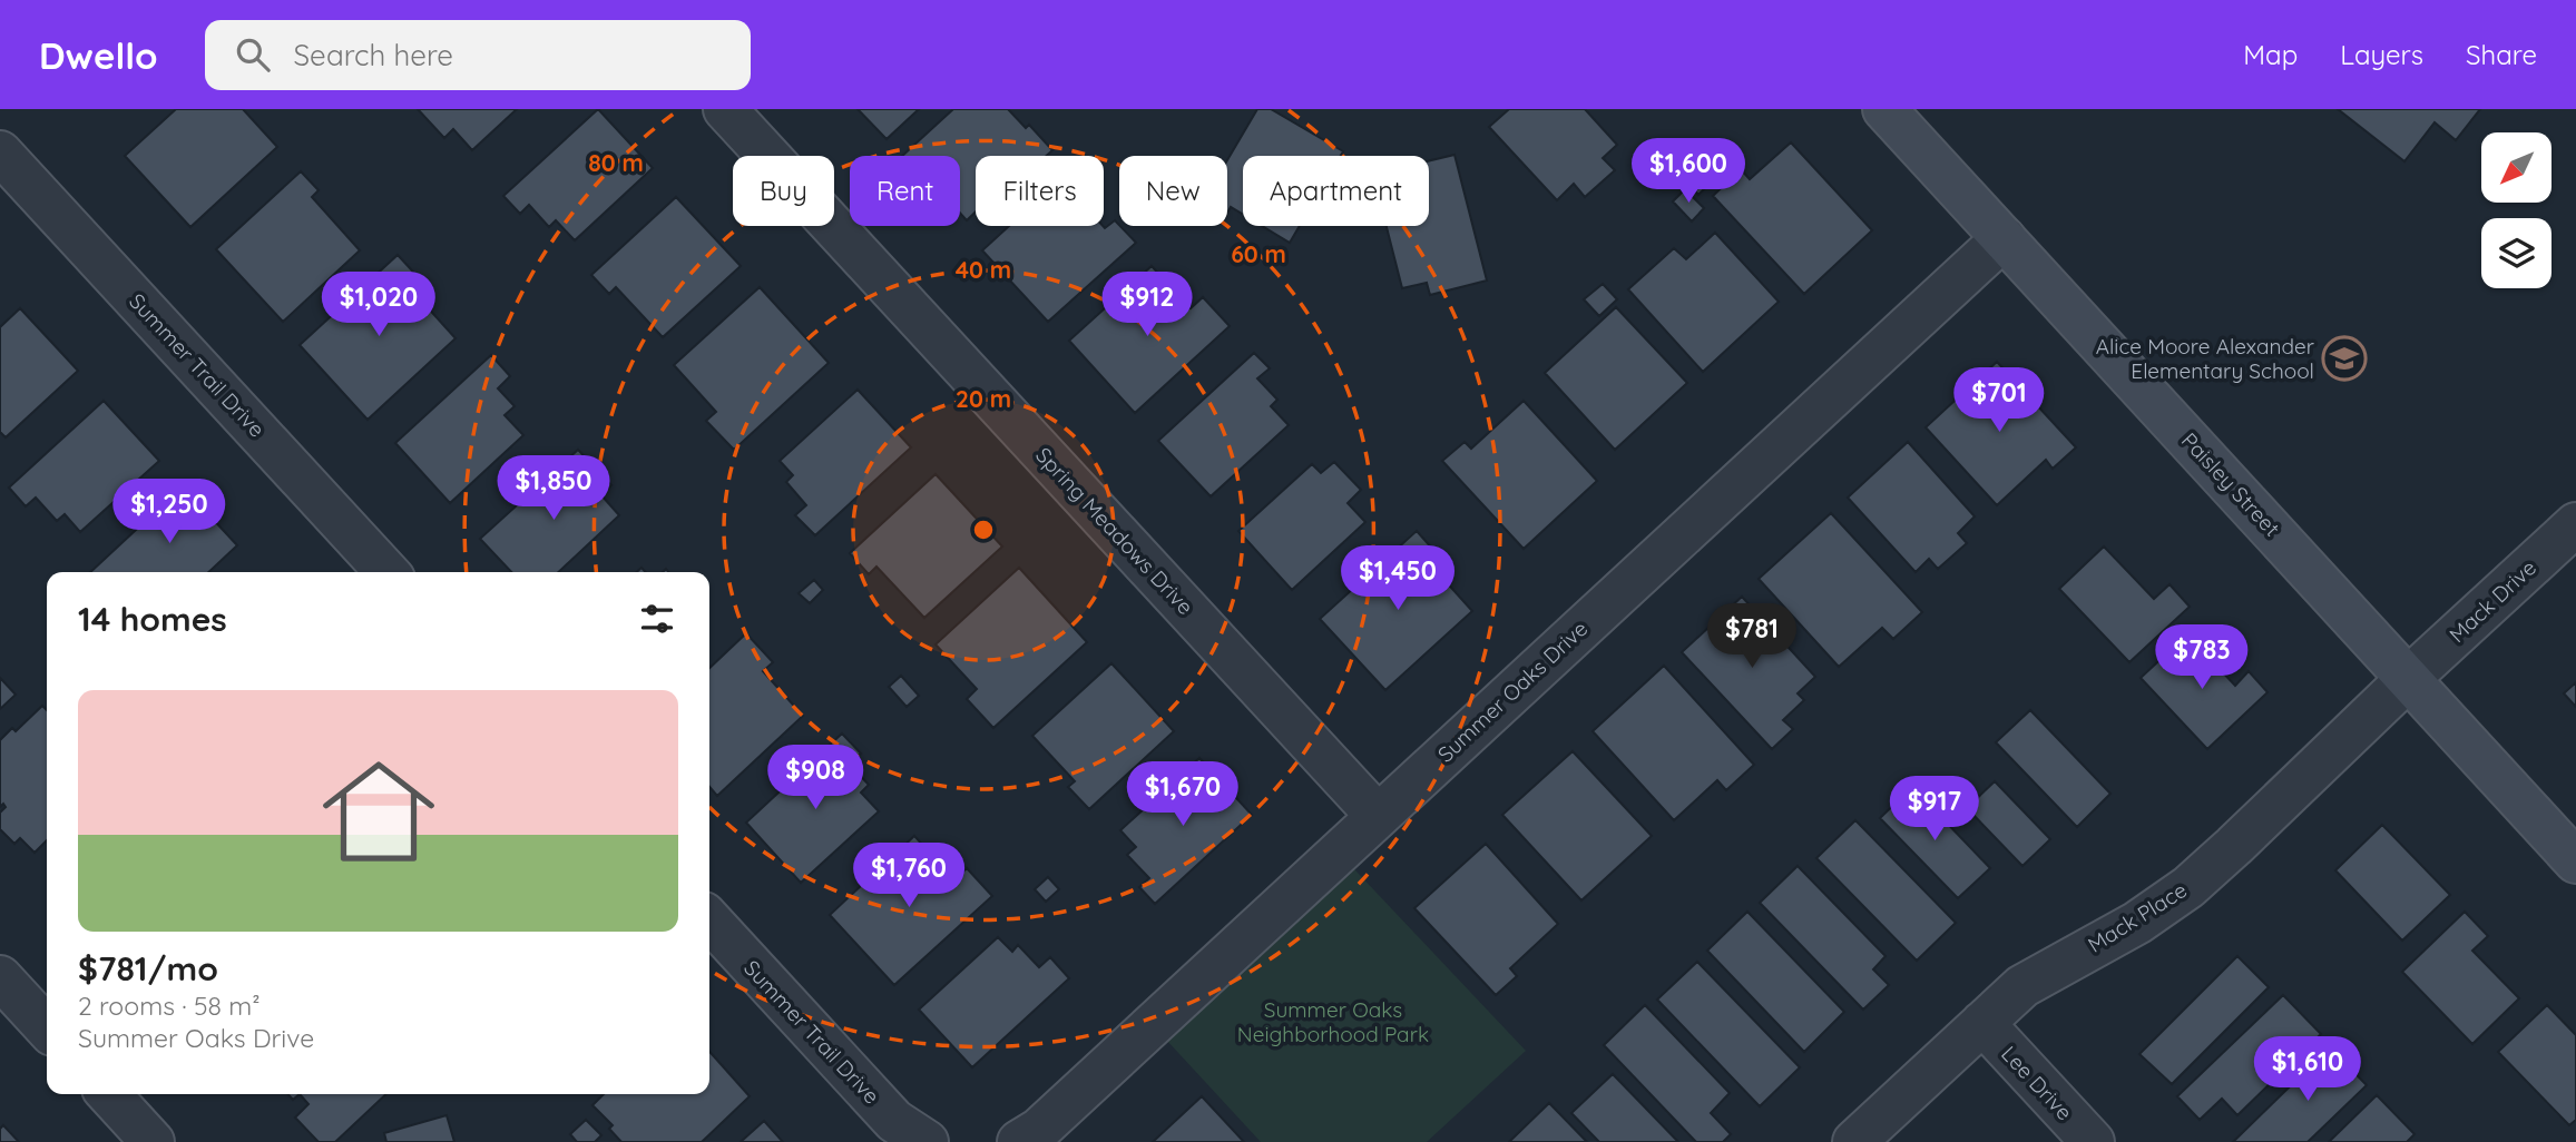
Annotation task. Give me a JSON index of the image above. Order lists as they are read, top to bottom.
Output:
{
  "streets": {
    "street": [
      "Summer Trail Drive",
      "Paisley Street",
      "Spring Meadows Drive",
      "Mack Drive",
      "Summer Oaks Drive",
      "Mack Place",
      "Lee Drive"
    ]
  },
  "crossings": [
    ["Paisley Street", "Mack Drive"],
    ["Paisley Street", "Summer Oaks Drive"],
    ["Paisley Street", "Mack Place"],
    ["Spring Meadows Drive", "Summer Oaks Drive"],
    ["Mack Drive", "Mack Place"],
    ["Mack Place", "Lee Drive"]
  ],
  "parks": ["Summer Oaks Neighborhood Park"],
  "places": {
    "school or university": ["Alice Moore Alexander Elementary School"]
  },
  "north": "bottom left",
  "page": {
    "header": "Dwello",
    "search": "Search here",
    "nav": ["Map", "Layers", "Share"],
    "price": [
      "$1,600",
      "$1,020",
      "$912",
      "$701",
      "$1,850",
      "$1,250",
      "$1,450",
      "$781",
      "$783",
      "$908",
      "$1,670",
      "$917",
      "$1,760",
      "$1,610"
    ],
    "chip": [
      "Buy",
      "Rent",
      "Filters",
      "New",
      "Apartment"
    ],
    "heading": "14 homes",
    "list": [
      {
        "name": "$781/mo",
        "note": "2 rooms · 58 m² · Summer Oaks Drive"
      }
    ]
  },
  "rings": [
    "80 m",
    "60 m",
    "40 m",
    "20 m"
  ]
}
